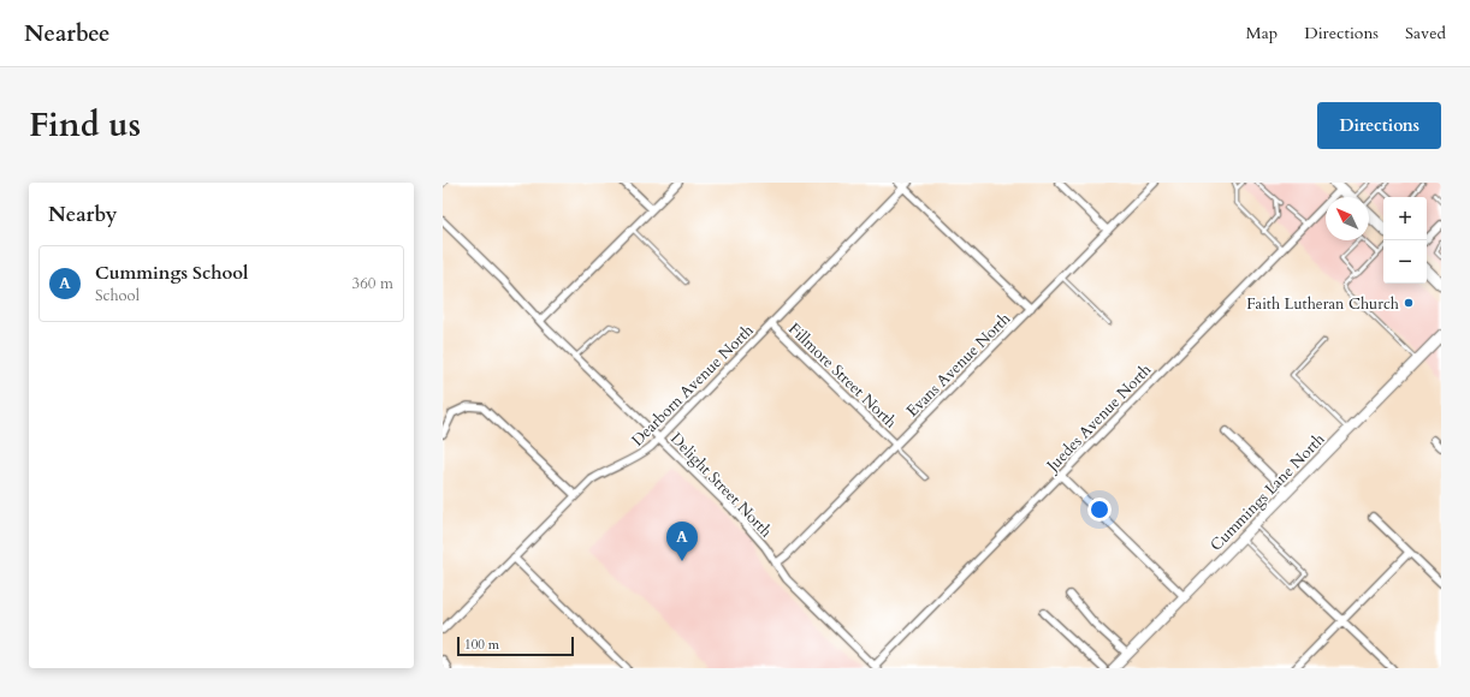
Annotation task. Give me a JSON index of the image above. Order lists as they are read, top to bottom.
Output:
{
  "streets": {
    "street": [
      "Evans Avenue North",
      "Fillmore Street North",
      "Dearborn Avenue North",
      "Juedes Avenue North",
      "Delight Street North",
      "Cummings Lane North"
    ]
  },
  "crossings": [
    ["Evans Avenue North", "Fillmore Street North"],
    ["Evans Avenue North", "Delight Street North"],
    ["Fillmore Street North", "Dearborn Avenue North"],
    ["Dearborn Avenue North", "Delight Street North"],
    ["Juedes Avenue North", "Delight Street North"]
  ],
  "places": ["Faith Lutheran Church"],
  "scale_bar": "100 m",
  "north": "top left",
  "page": {
    "header": "Nearbee",
    "nav": ["Map", "Directions", "Saved"],
    "title": "Find us",
    "buttons": "Directions",
    "heading": "Nearby",
    "map_buttons": ["+", "−"],
    "list": [
      {
        "mark": "A",
        "name": "Cummings School",
        "note": "School",
        "value": "360 m"
      }
    ],
    "pins": "A",
    "scale": "100 m"
  }
}
